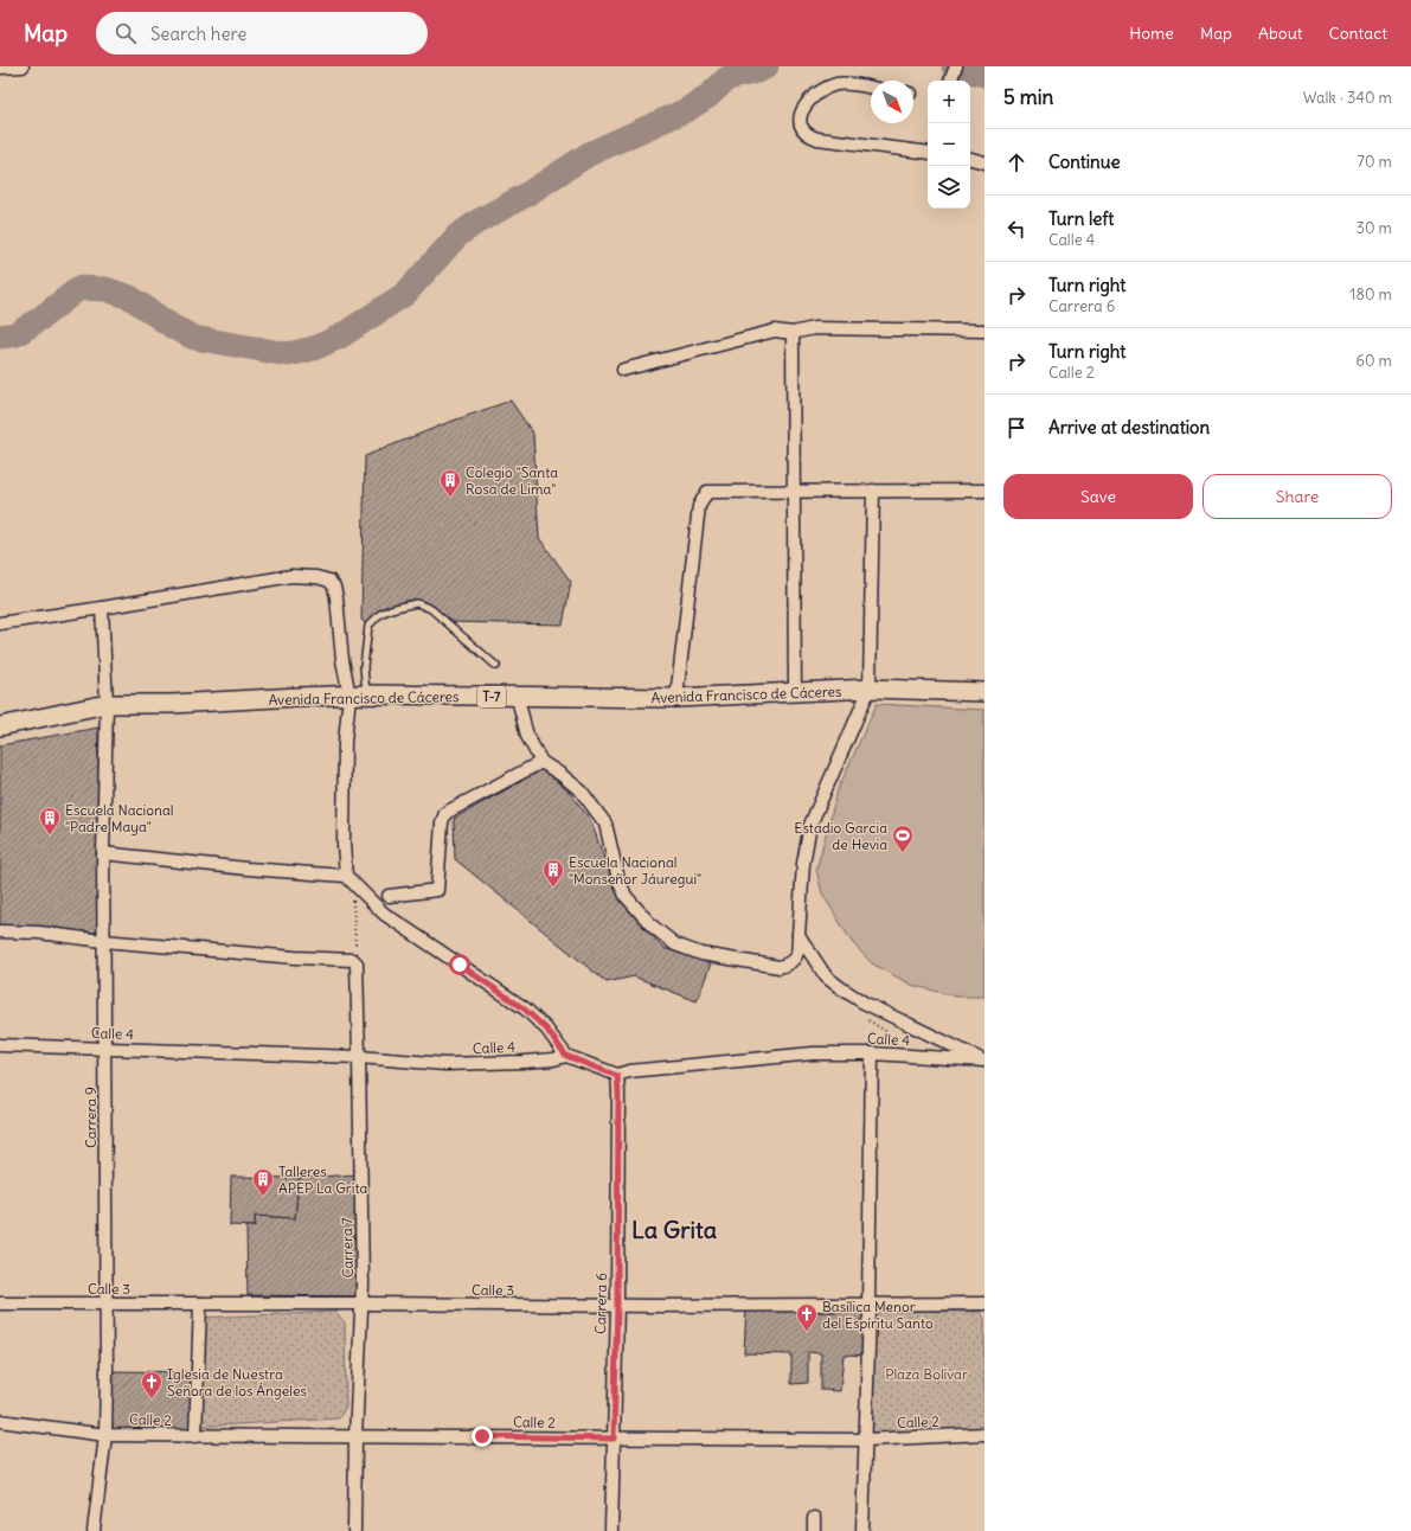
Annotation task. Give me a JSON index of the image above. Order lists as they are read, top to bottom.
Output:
{
  "streets": {
    "main road": ["Avenida Francisco de Cáceres", "T-7"],
    "street": [
      "Calle 4",
      "Carrera 9",
      "Carrera 7",
      "Calle 3",
      "Carrera 6",
      "Calle 2"
    ]
  },
  "crossings": [
    ["Avenida Francisco de Cáceres", "Carrera 9"],
    ["Calle 4", "Carrera 9"],
    ["Calle 4", "Carrera 7"],
    ["Calle 4", "Carrera 6"],
    ["Carrera 9", "Calle 3"],
    ["Carrera 9", "Calle 2"],
    ["Carrera 7", "Calle 3"],
    ["Carrera 7", "Calle 2"],
    ["Calle 3", "Carrera 6"],
    ["Carrera 6", "Calle 2"]
  ],
  "districts": ["La Grita"],
  "parks": ["Plaza Bolívar"],
  "places": {
    "building": [
      "Colegio \"Santa Rosa de Lima\"",
      "Escuela Nacional \"Padre Maya\"",
      "Escuela Nacional \"Monseñor Jáuregui\"",
      "Talleres APEP La Grita"
    ],
    "sports": ["Estadio Garcia de Hevia"],
    "church": ["Basílica Menor del Espíritu Santo", "Iglesia de Nuestra Señora de los Ángeles"]
  },
  "north": "bottom right",
  "page": {
    "header": "Map",
    "search": "Search here",
    "nav": [
      "Home",
      "Map",
      "About",
      "Contact"
    ],
    "heading": ["5 min", "Walk · 340 m"],
    "map_buttons": ["+", "−"],
    "list": [
      ["Continue", "70 m"],
      ["Turn left", "Calle 4", "30 m"],
      ["Turn right", "Carrera 6", "180 m"],
      ["Turn right", "Calle 2", "60 m"],
      "Arrive at destination"
    ],
    "buttons": ["Save", "Share"]
  }
}
